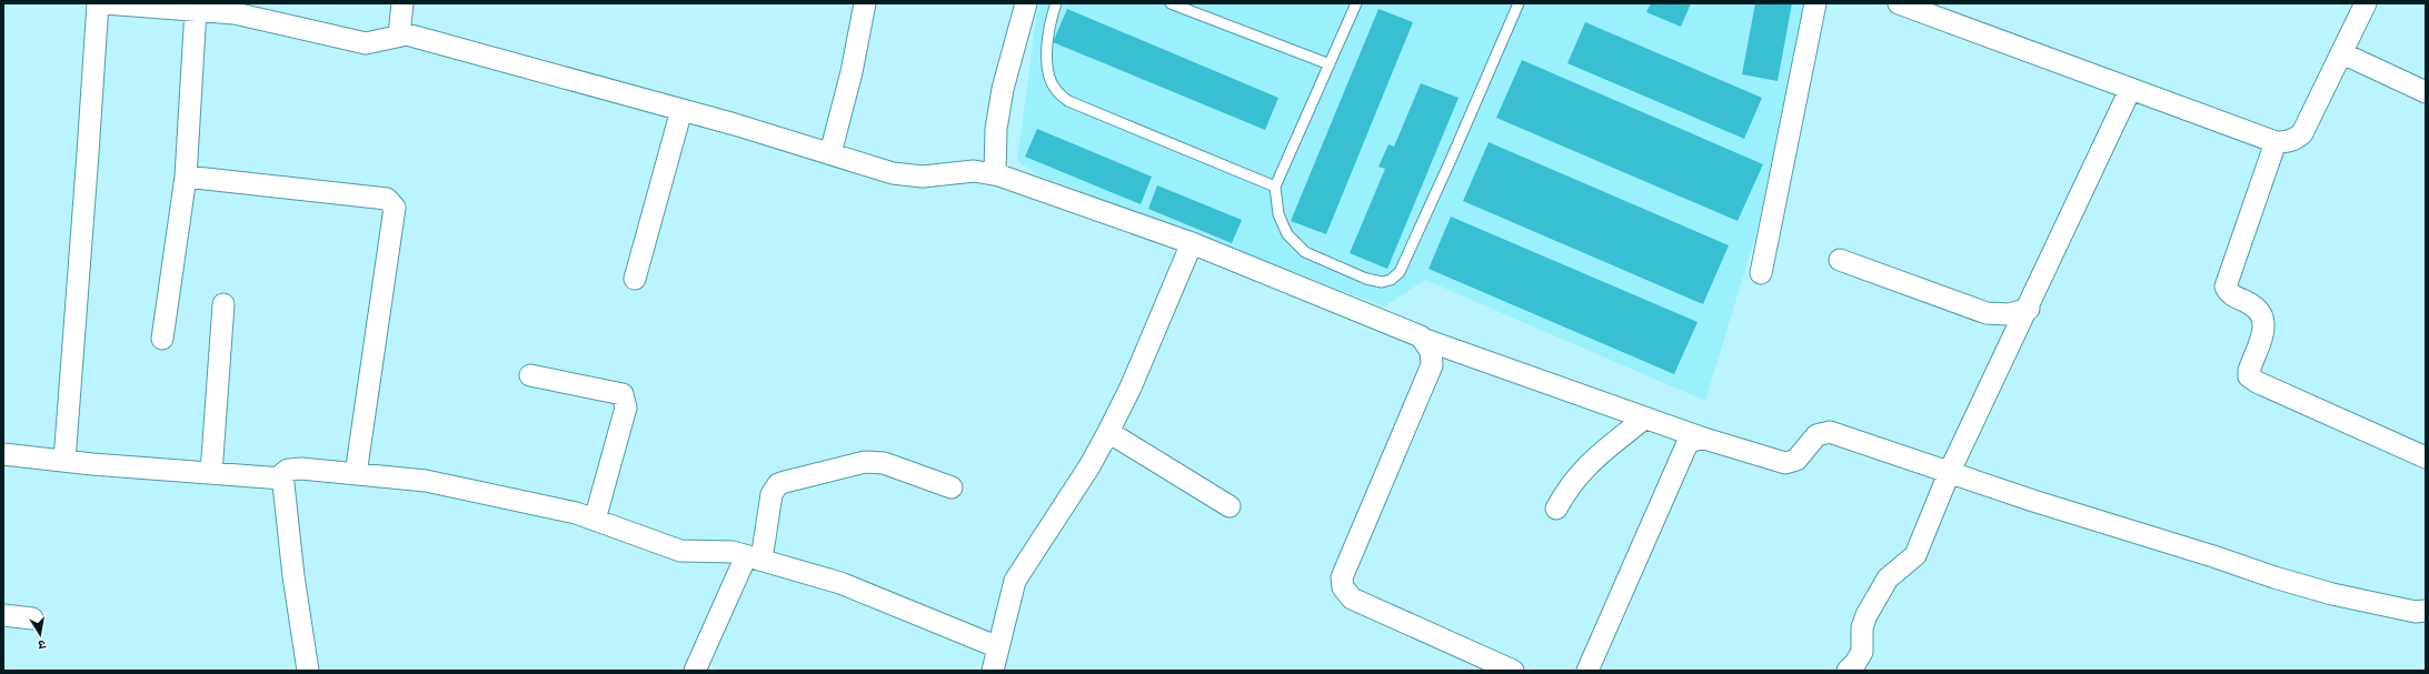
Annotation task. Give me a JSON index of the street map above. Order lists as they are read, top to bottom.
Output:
{
  "north": "bottom"
}
